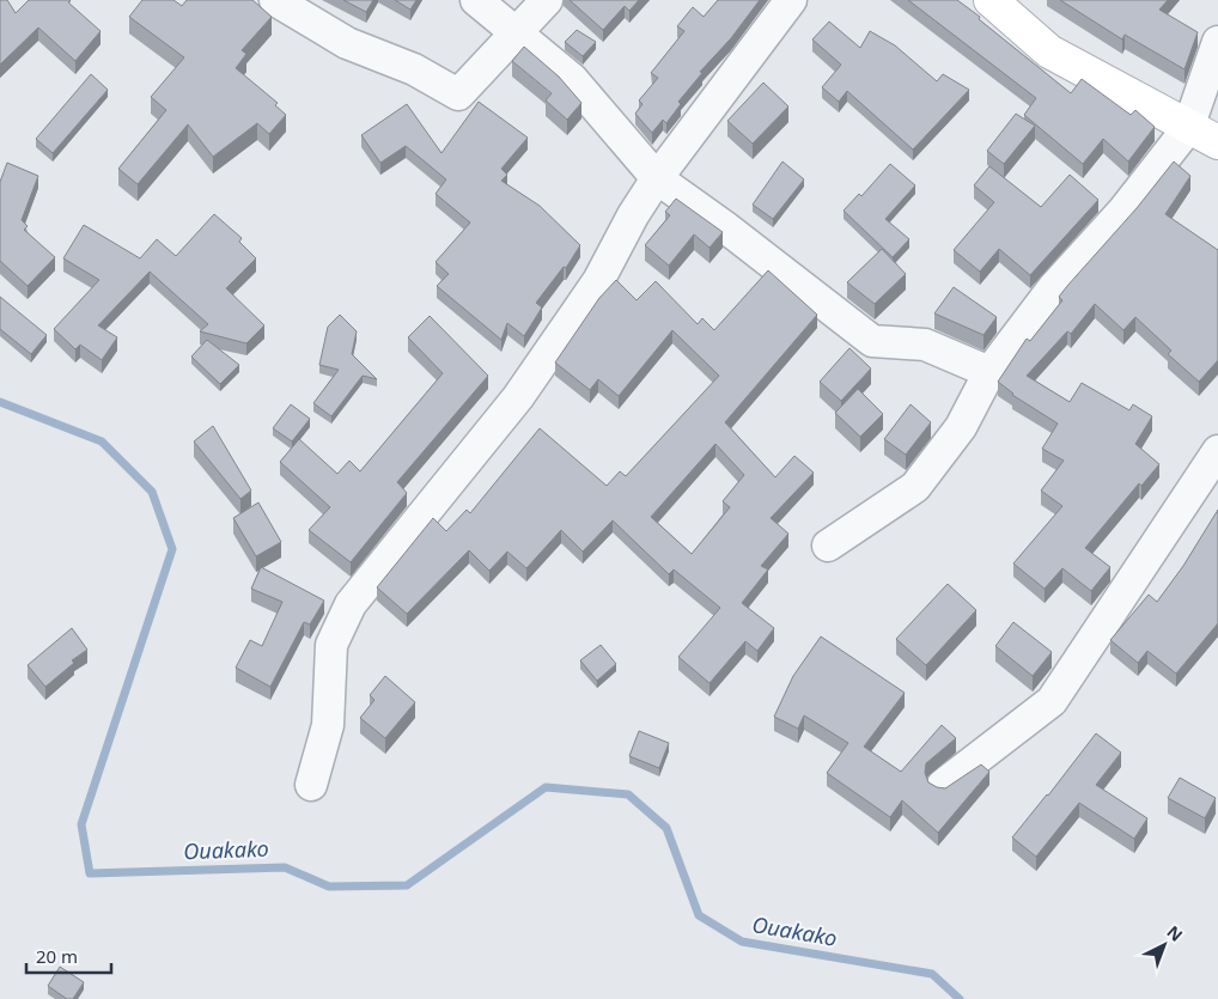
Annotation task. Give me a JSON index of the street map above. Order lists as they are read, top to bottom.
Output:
{
  "water": ["Ouakako"],
  "scale_bar": "20 m",
  "north": "top right"
}
